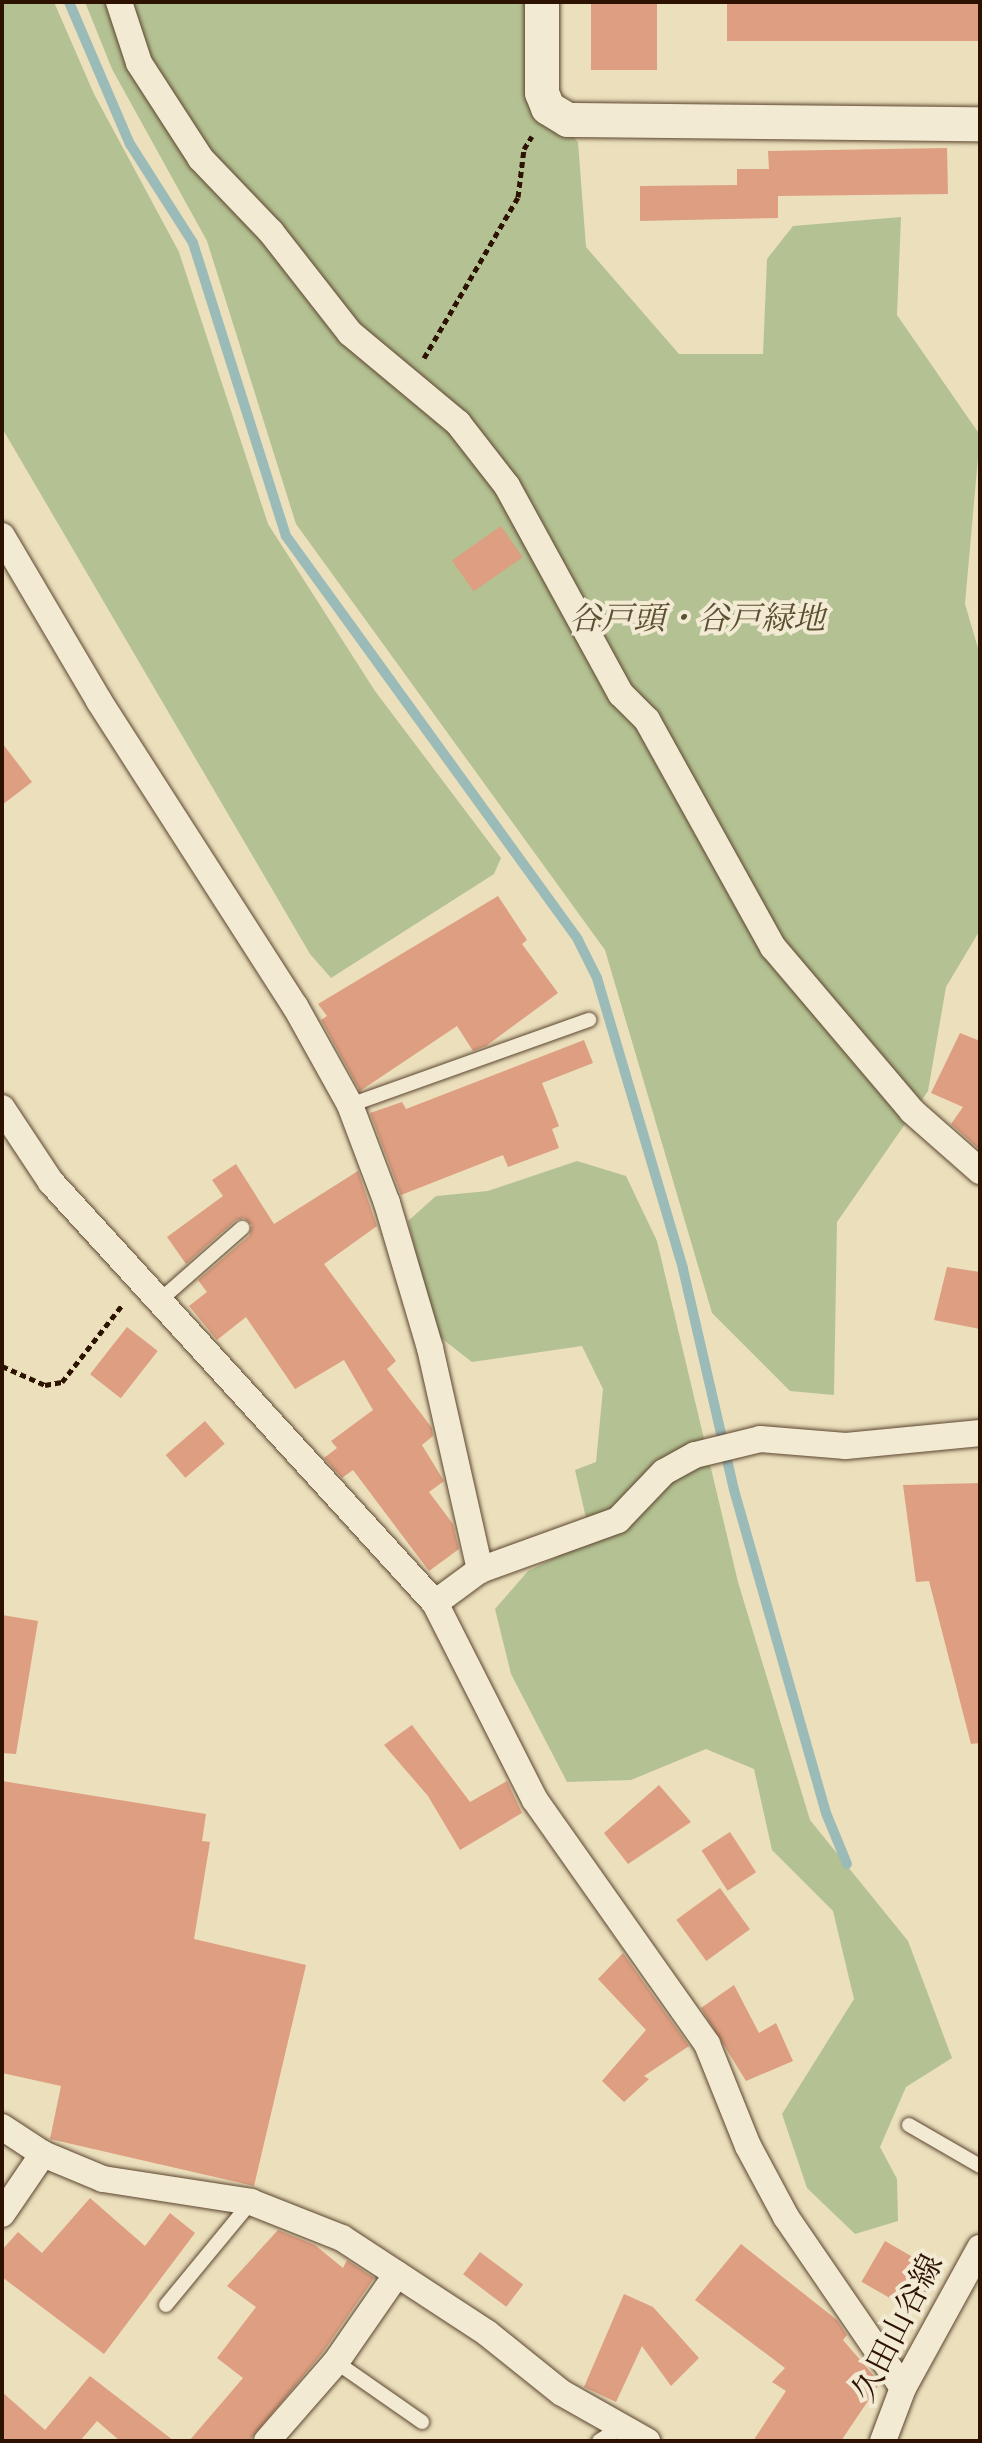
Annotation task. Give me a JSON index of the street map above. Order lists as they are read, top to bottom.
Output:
{
  "streets": {
    "street": ["久田山谷線"]
  },
  "parks": ["谷戸頭・谷戸緑地"]
}
